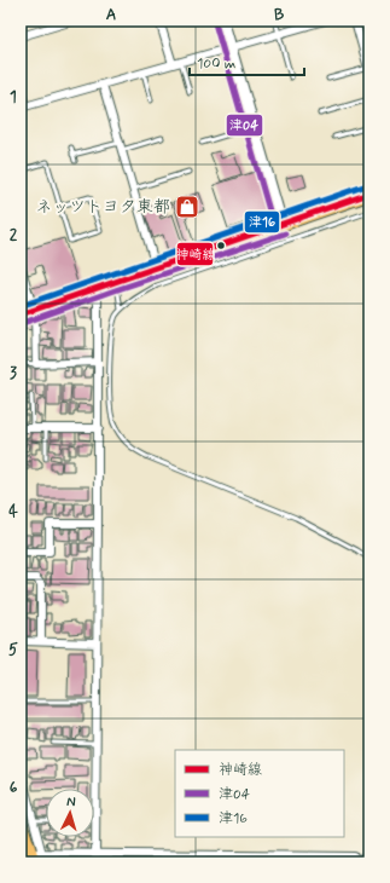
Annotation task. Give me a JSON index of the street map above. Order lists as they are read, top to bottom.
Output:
{
  "places": {
    "shop": ["ネッツトヨタ東都"]
  },
  "lines": ["transit line 津04", "transit line 津16", "transit line 神崎線"],
  "legend": ["神崎線", "津04", "津16"],
  "scale_bar": "100 m",
  "north": "top",
  "grid": {
    "columns": ["A", "B"],
    "rows": [
      "1",
      "2",
      "3",
      "4",
      "5",
      "6"
    ]
  }
}
